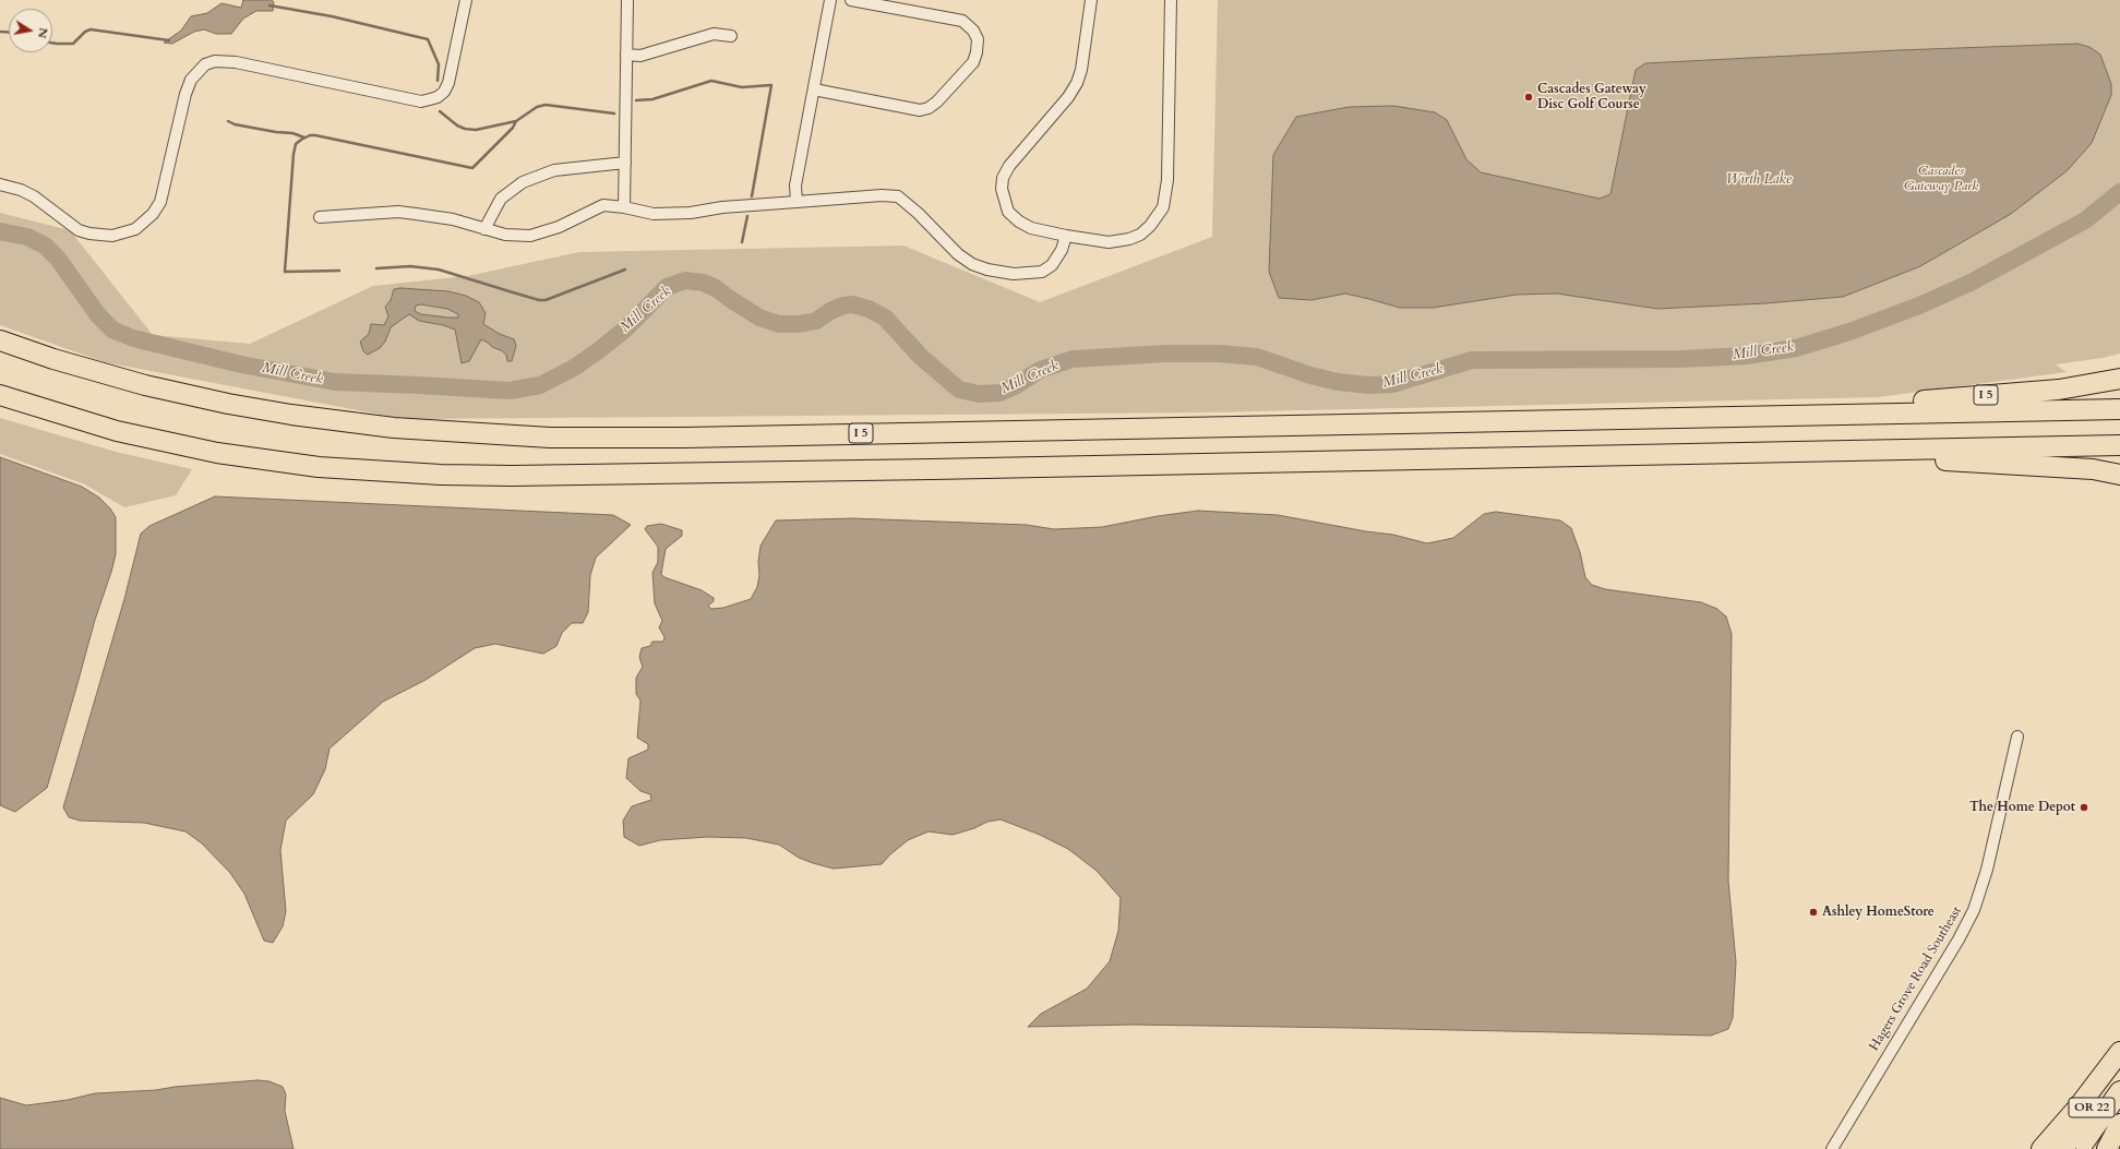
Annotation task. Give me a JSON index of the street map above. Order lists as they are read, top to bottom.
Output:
{
  "streets": {
    "highway": ["I 5", "OR 22"],
    "street": ["Hagers Grove Road Southeast"]
  },
  "water": ["Wirth Lake", "Mill Creek"],
  "parks": ["Cascades Gateway Park"],
  "places": ["Cascades Gateway Disc Golf Course", "The Home Depot", "Ashley HomeStore"],
  "north": "right"
}
